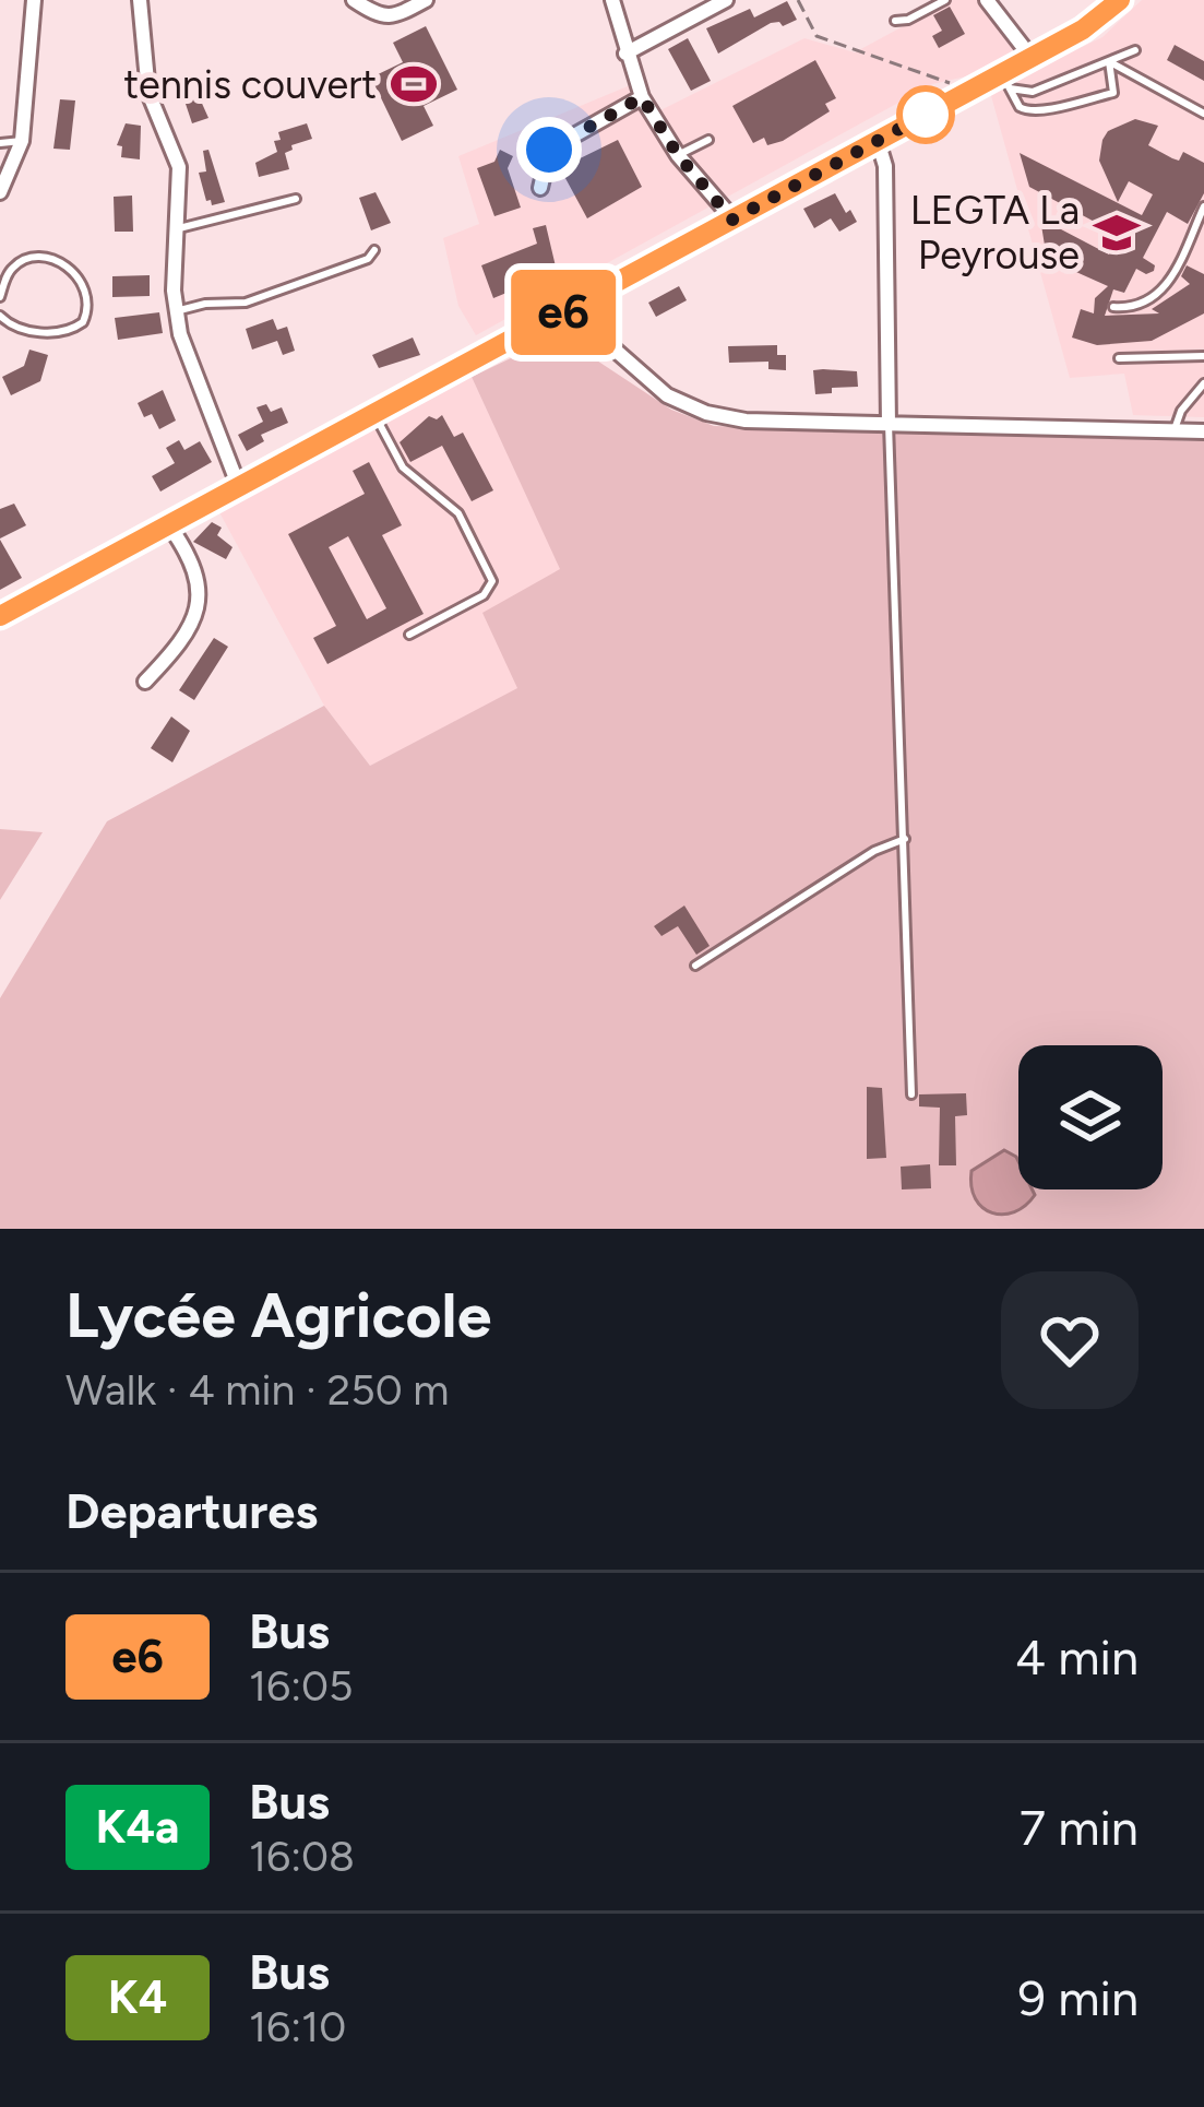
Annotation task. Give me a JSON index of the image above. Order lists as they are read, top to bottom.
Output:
{
  "places": {
    "sports": ["tennis couvert"],
    "school or university": ["LEGTA La Peyrouse"]
  },
  "lines": ["bus line e6"],
  "page": {
    "on_map": "e6",
    "heading": [
      ["Lycée Agricole", "Walk · 4 min · 250 m"],
      "Departures"
    ],
    "list": [
      {
        "mark": "e6",
        "name": "Bus",
        "note": "16:05",
        "value": "4 min"
      },
      {
        "mark": "K4a",
        "name": "Bus",
        "note": "16:08",
        "value": "7 min"
      },
      {
        "mark": "K4",
        "name": "Bus",
        "note": "16:10",
        "value": "9 min"
      }
    ]
  }
}
